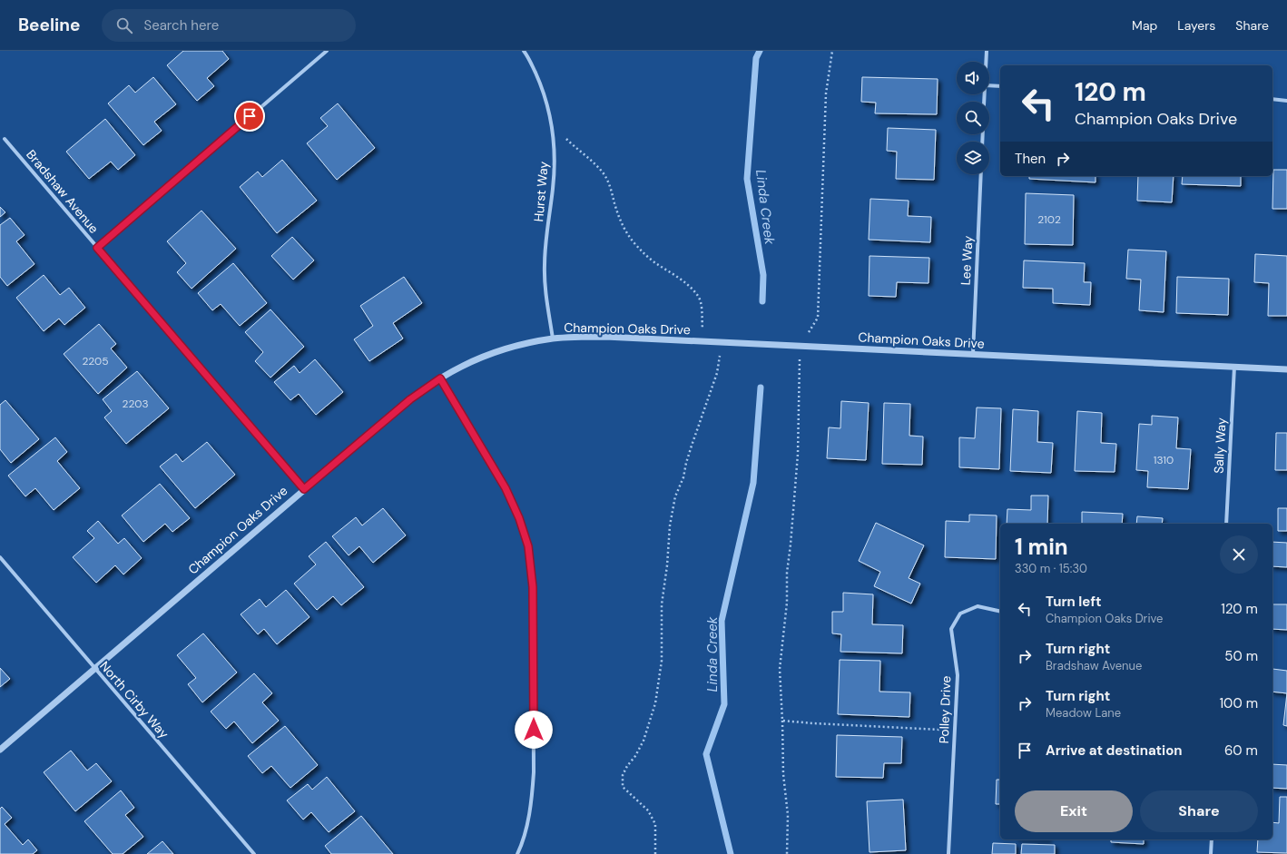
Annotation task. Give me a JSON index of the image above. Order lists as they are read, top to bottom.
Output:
{
  "streets": {
    "street": [
      "Bradshaw Avenue",
      "Hurst Way",
      "Lee Way",
      "Champion Oaks Drive",
      "Sally Way",
      "North Cirby Way",
      "Polley Drive"
    ]
  },
  "crossings": [
    ["Bradshaw Avenue", "Champion Oaks Drive"],
    ["Hurst Way", "Champion Oaks Drive"],
    ["Lee Way", "Champion Oaks Drive"],
    ["Champion Oaks Drive", "Sally Way"],
    ["Champion Oaks Drive", "North Cirby Way"]
  ],
  "water": ["Linda Creek"],
  "house_numbers": [
    "2102",
    "2205",
    "2203",
    "1310"
  ],
  "page": {
    "header": "Beeline",
    "search": "Search here",
    "nav": ["Map", "Layers", "Share"],
    "turn": ["120 m", "Champion Oaks Drive"],
    "then": "Then",
    "heading": ["1 min", "330 m · 15:30"],
    "list": [
      {
        "name": "Turn left",
        "note": "Champion Oaks Drive",
        "value": "120 m"
      },
      {
        "name": "Turn right",
        "note": "Bradshaw Avenue",
        "value": "50 m"
      },
      {
        "name": "Turn right",
        "note": "Meadow Lane",
        "value": "100 m"
      },
      {
        "name": "Arrive at destination",
        "value": "60 m"
      }
    ],
    "buttons": ["Exit", "Share"]
  }
}
